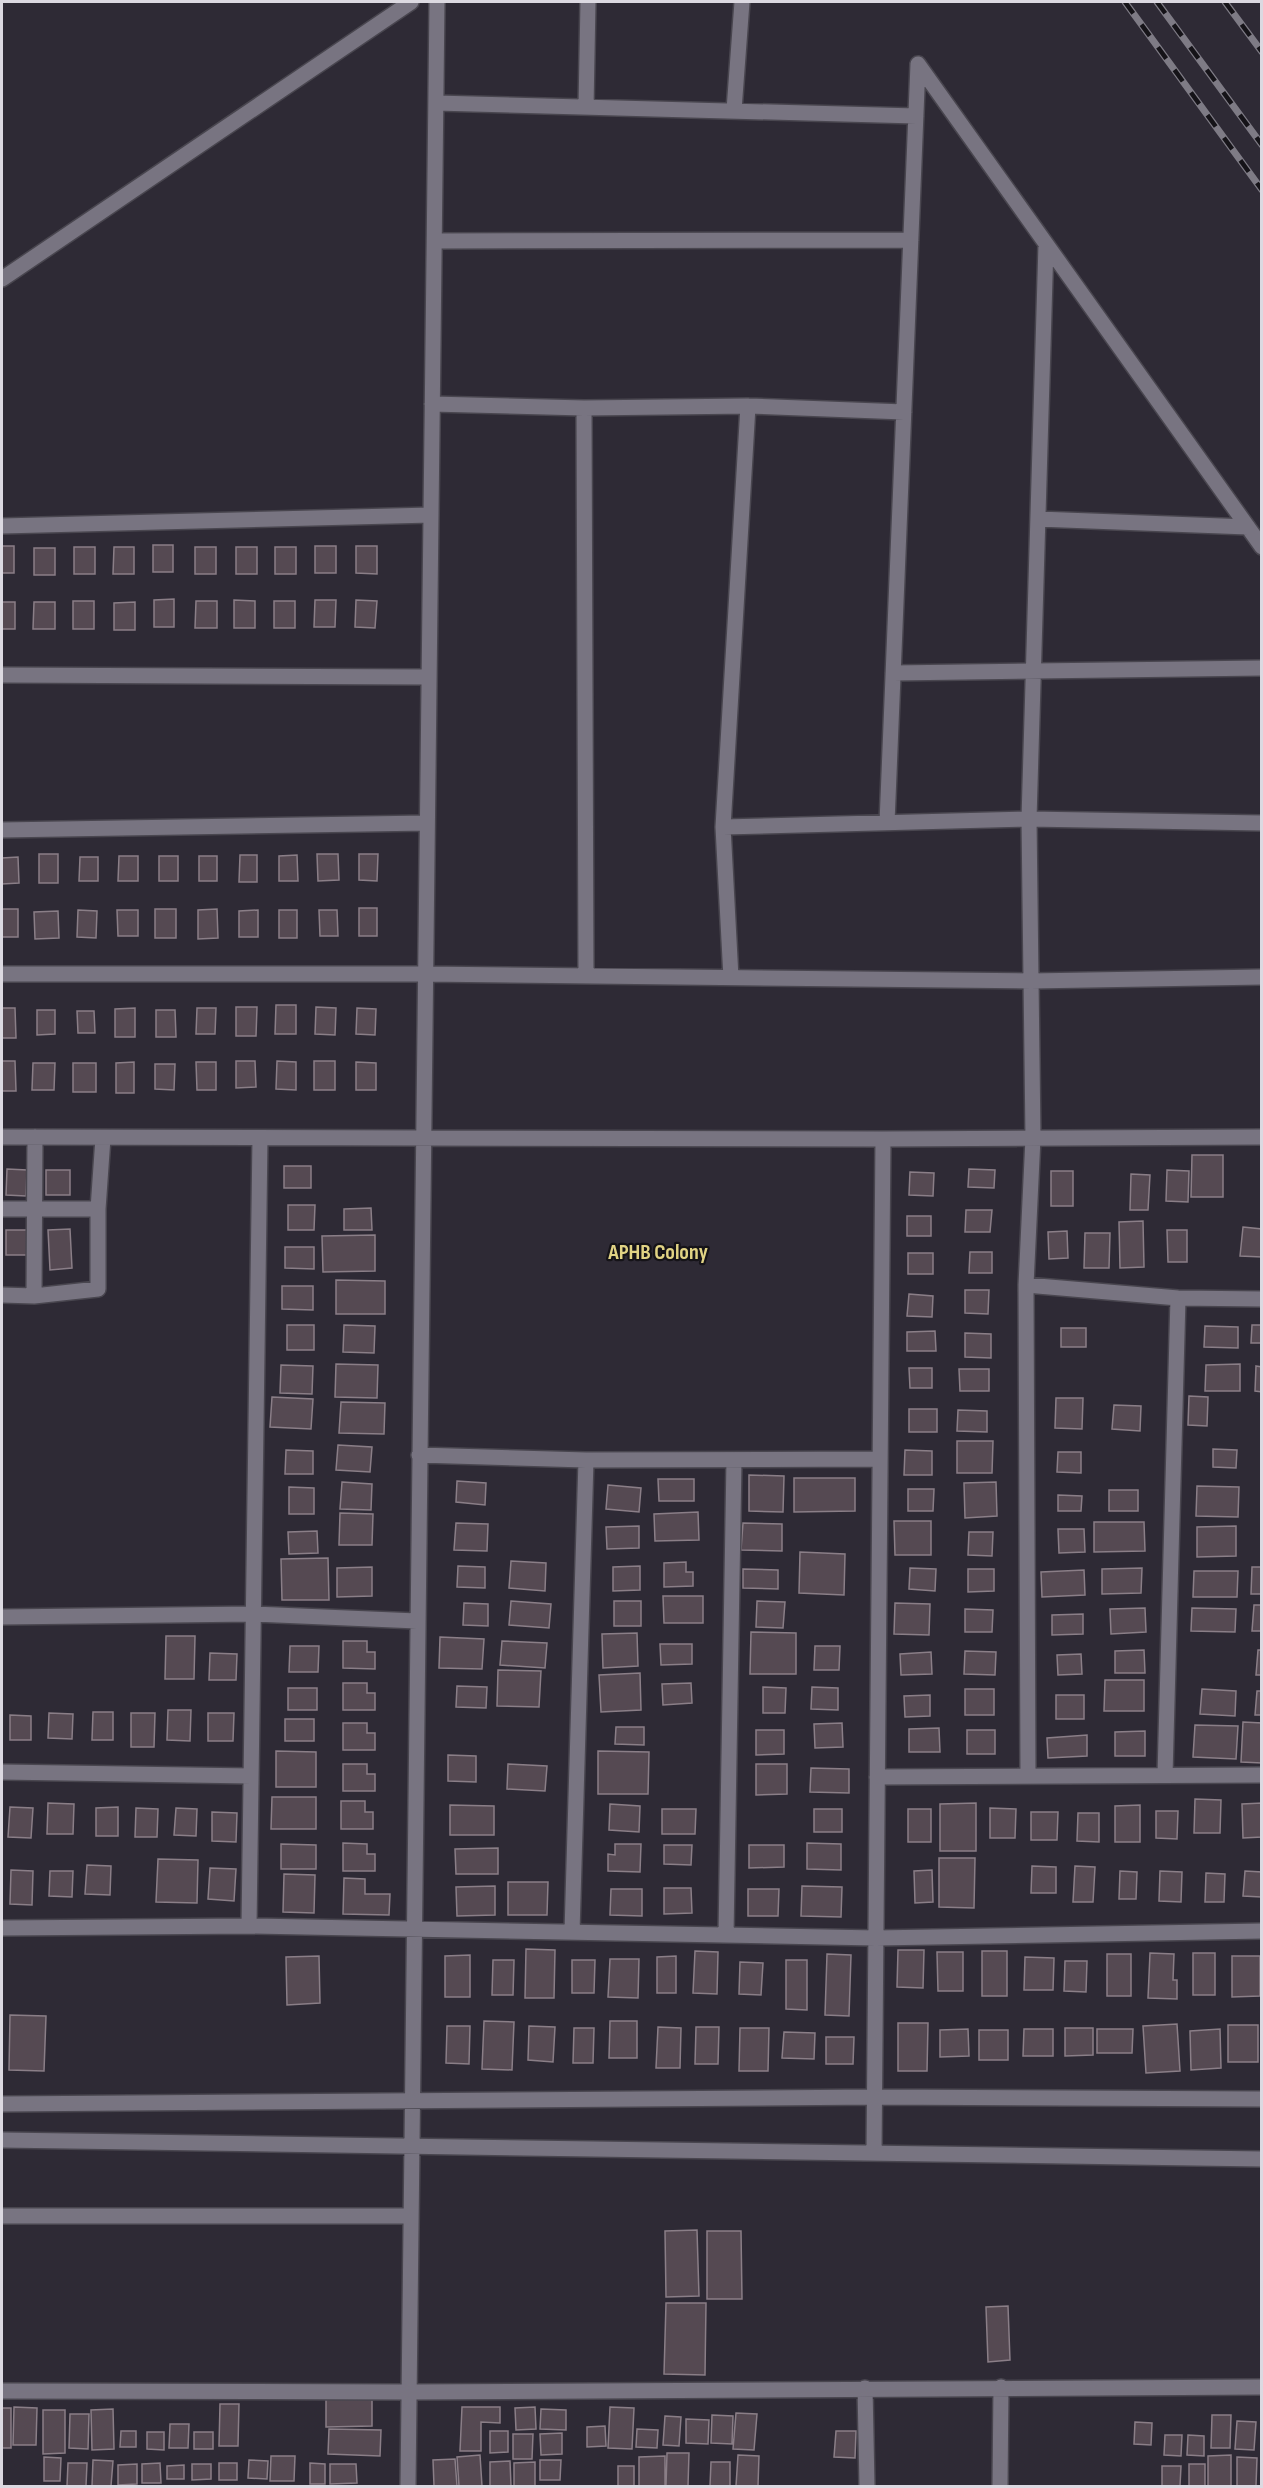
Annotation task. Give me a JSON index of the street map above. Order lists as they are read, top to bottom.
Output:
{
  "districts": ["APHB Colony"]
}
